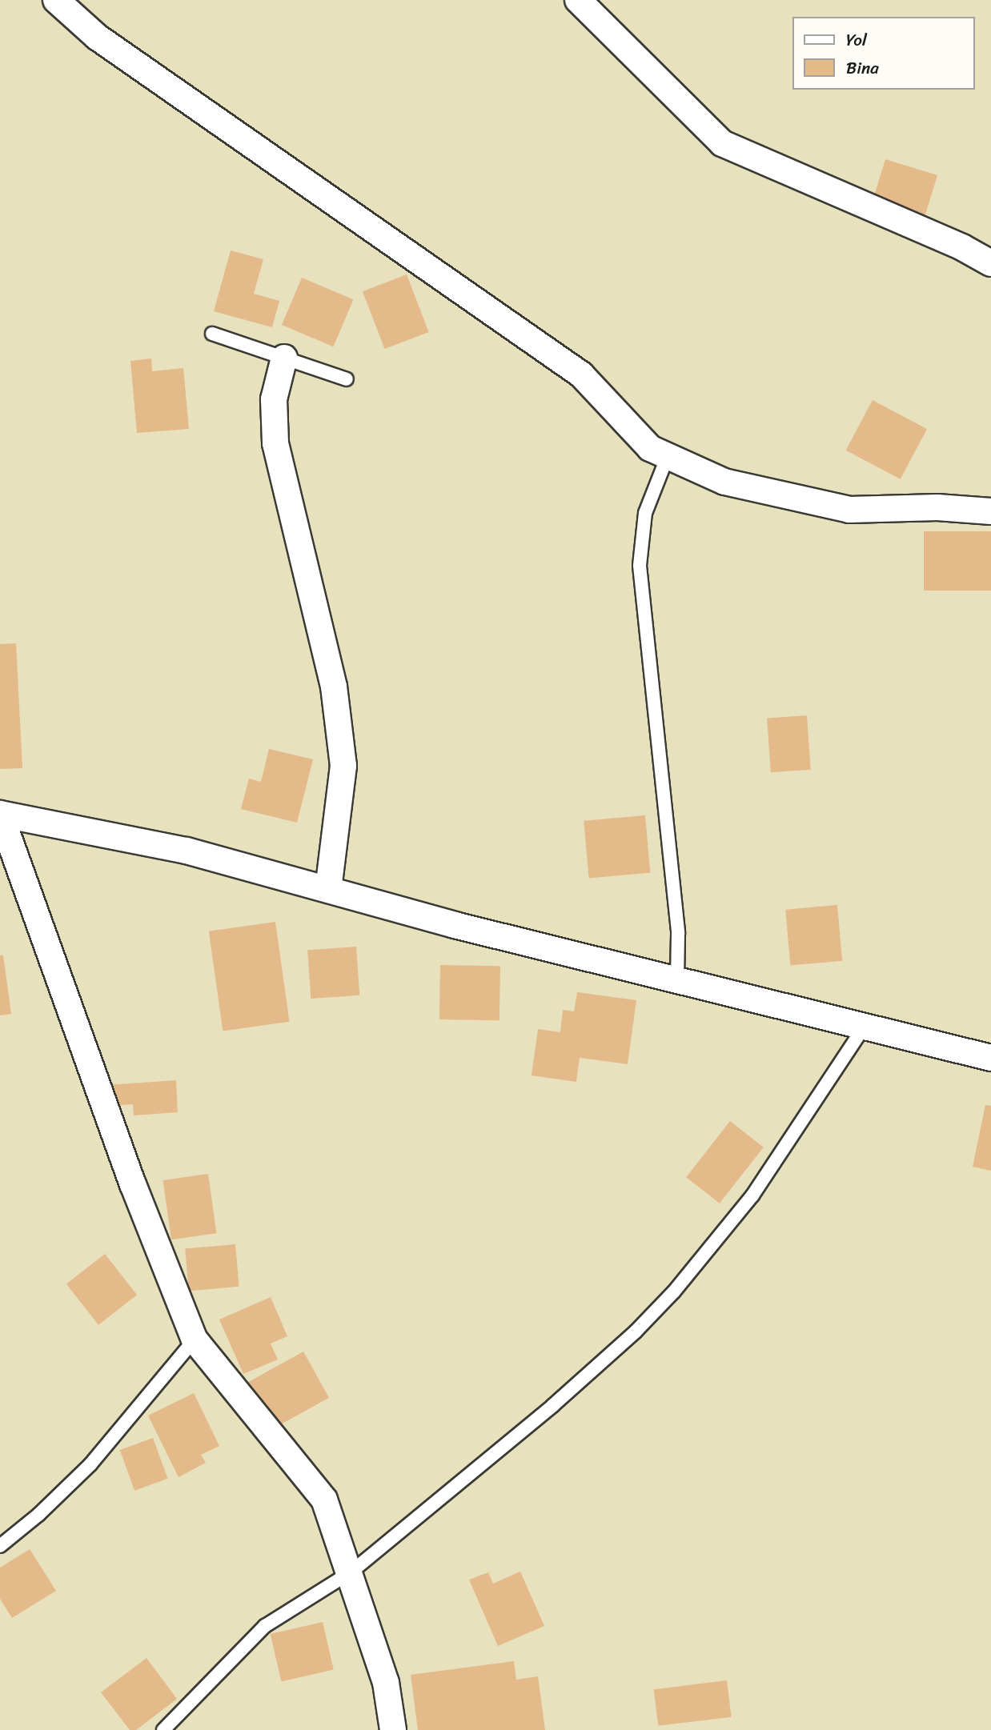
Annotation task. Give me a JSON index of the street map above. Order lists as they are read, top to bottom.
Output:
{
  "legend": ["Yol", "Bina"]
}
